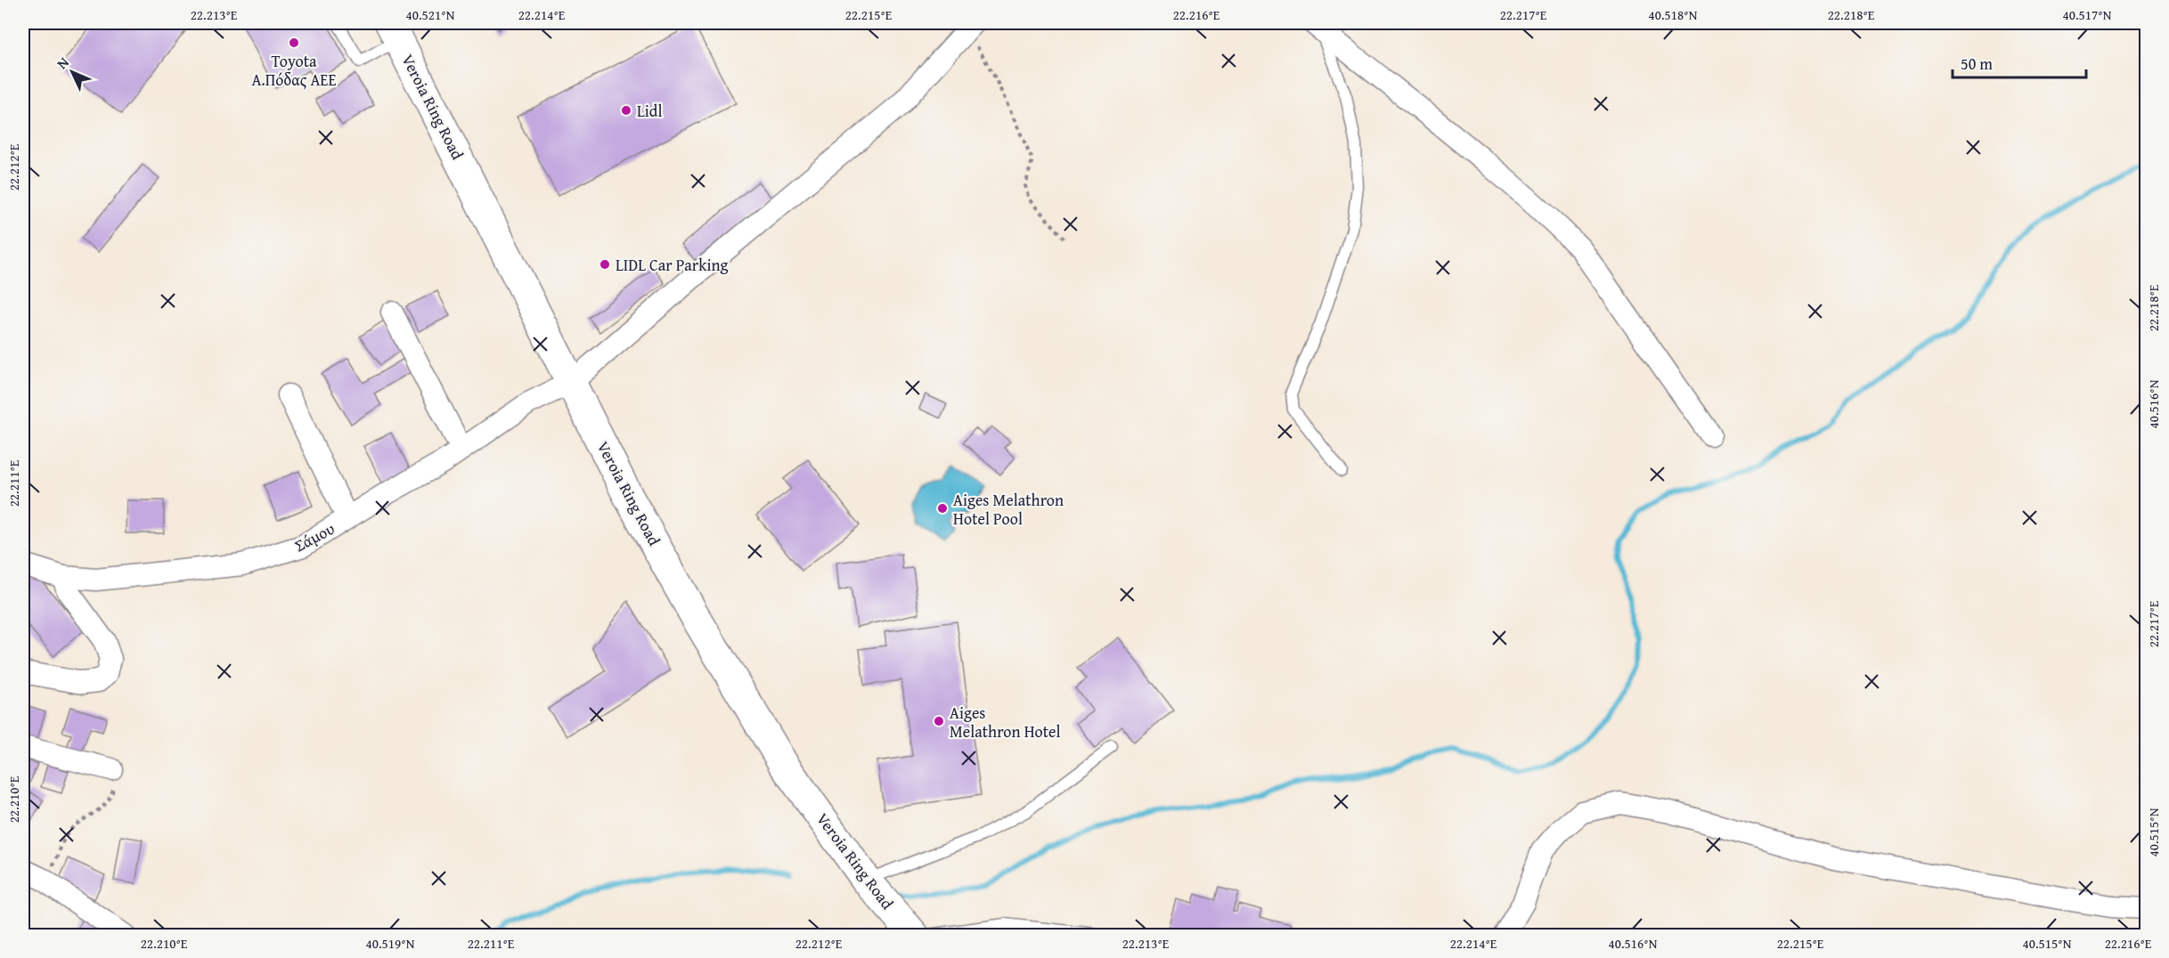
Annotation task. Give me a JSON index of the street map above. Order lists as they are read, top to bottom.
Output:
{
  "streets": {
    "main road": ["Verοia Ring Road"],
    "street": ["Σάμου"]
  },
  "crossings": [
    ["Verοia Ring Road", "Σάμου"]
  ],
  "places": [
    "Toyota Α.Πόδας ΑΕΕ",
    "Lidl",
    "LIDL Car Parking",
    "Aiges Melathron Hotel Pool",
    "Aiges Melathron Hotel"
  ],
  "scale_bar": "50 m",
  "north": "top left",
  "coordinates": [
    "22.213°E",
    "40.521°N",
    "22.214°E",
    "22.215°E",
    "22.216°E",
    "22.217°E",
    "40.518°N",
    "22.218°E",
    "40.517°N",
    "22.212°E",
    "40.516°N",
    "22.211°E",
    "22.210°E",
    "40.515°N",
    "40.519°N"
  ]
}
